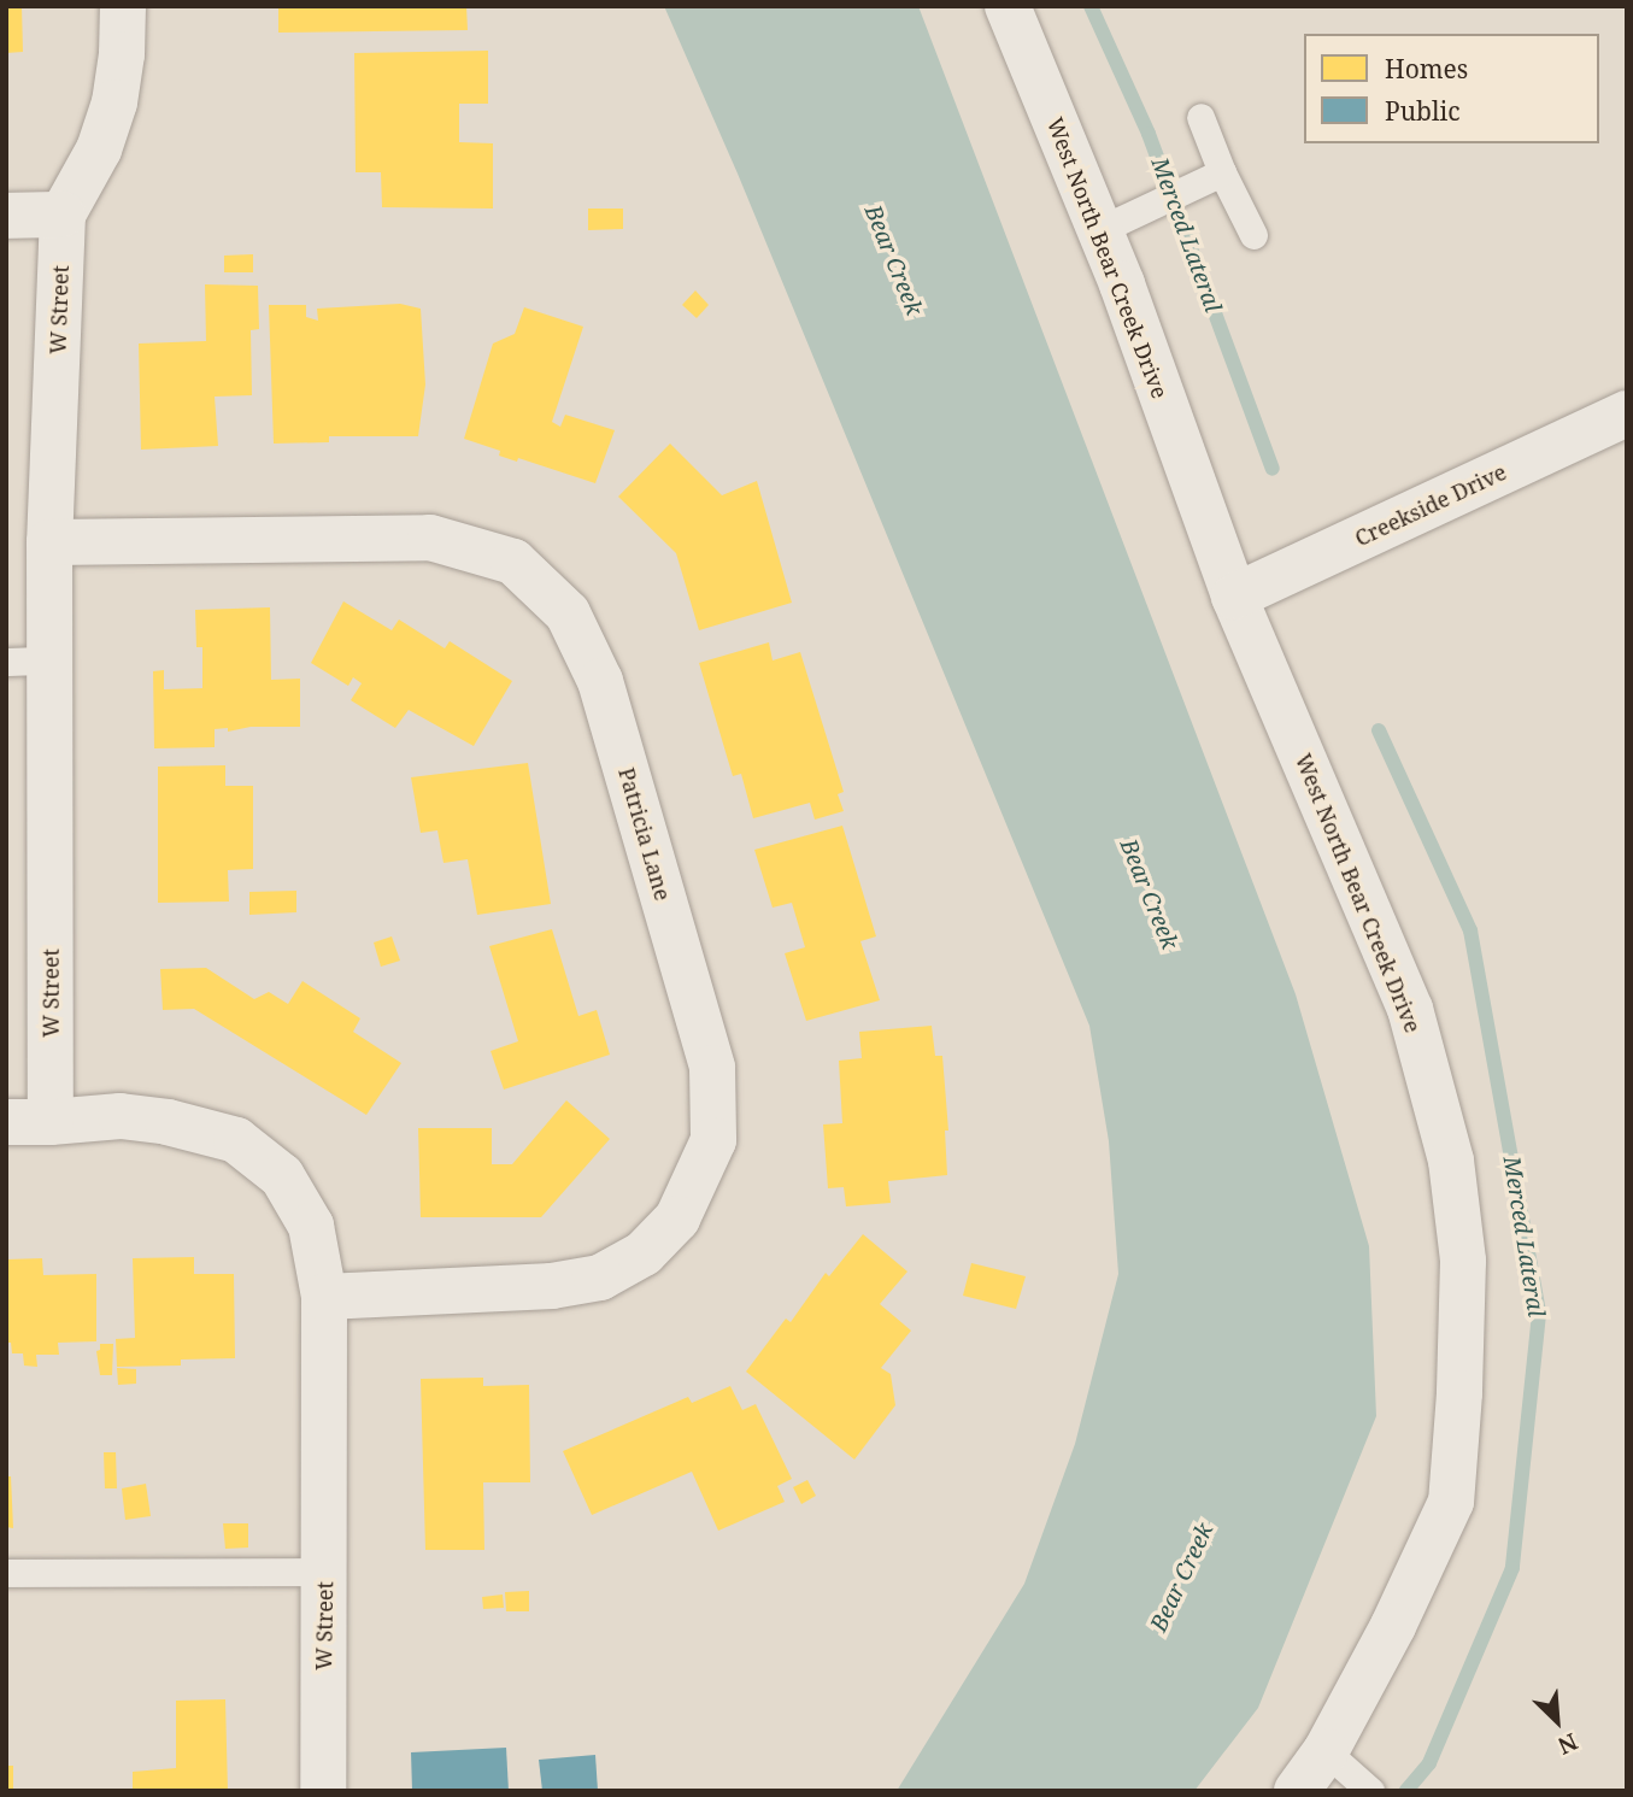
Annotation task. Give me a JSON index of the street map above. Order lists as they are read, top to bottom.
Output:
{
  "streets": {
    "street": [
      "West North Bear Creek Drive",
      "W Street",
      "Creekside Drive",
      "Patricia Lane"
    ]
  },
  "crossings": [
    ["West North Bear Creek Drive", "Creekside Drive"],
    ["W Street", "Patricia Lane"]
  ],
  "water": ["Merced Lateral", "Bear Creek"],
  "legend": ["Homes", "Public"],
  "north": "bottom right"
}
